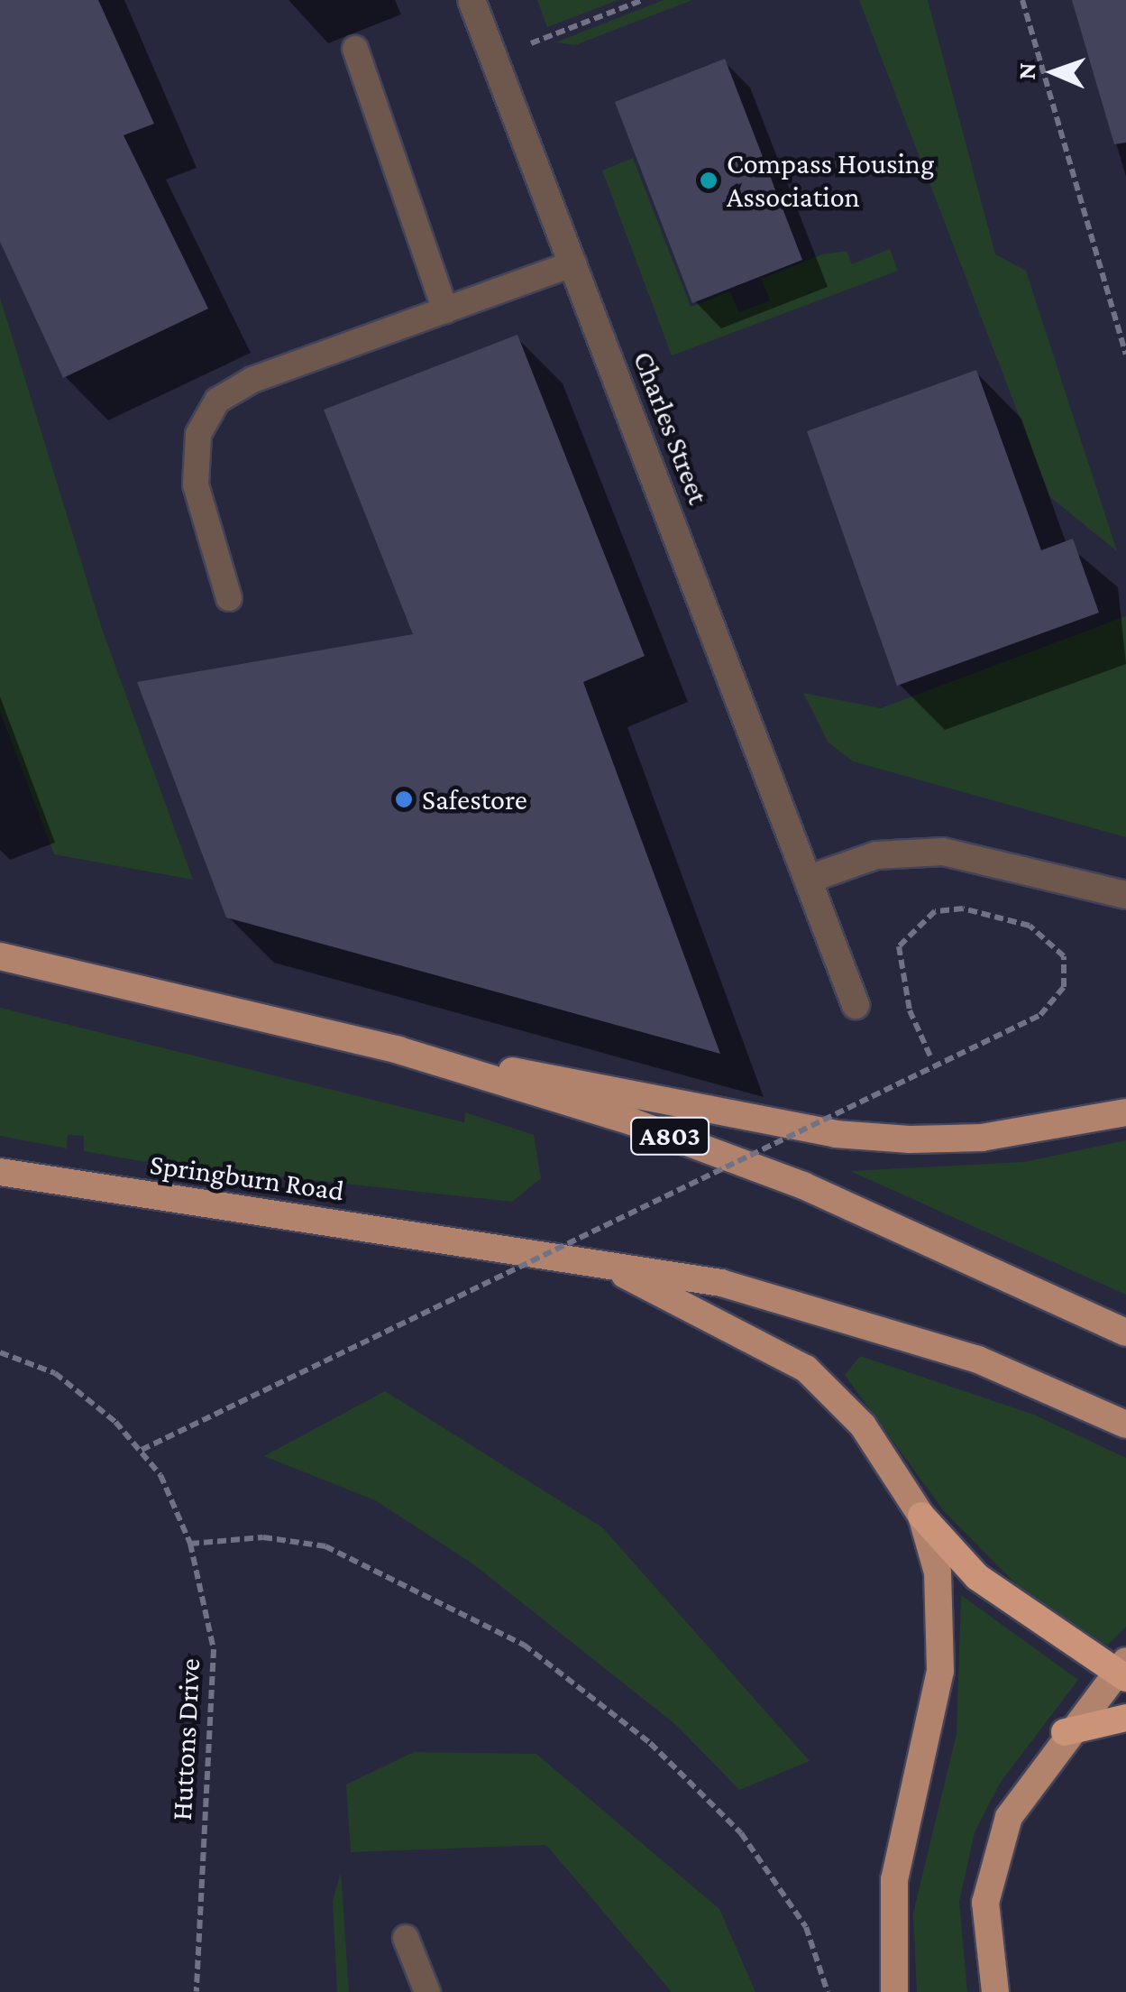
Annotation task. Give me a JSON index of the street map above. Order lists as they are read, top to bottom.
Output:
{
  "streets": {
    "main road": ["A803", "Springburn Road"],
    "street": ["Charles Street"],
    "path": ["Huttons Drive"]
  },
  "places": ["Compass Housing Association", "Safestore"],
  "north": "left"
}
